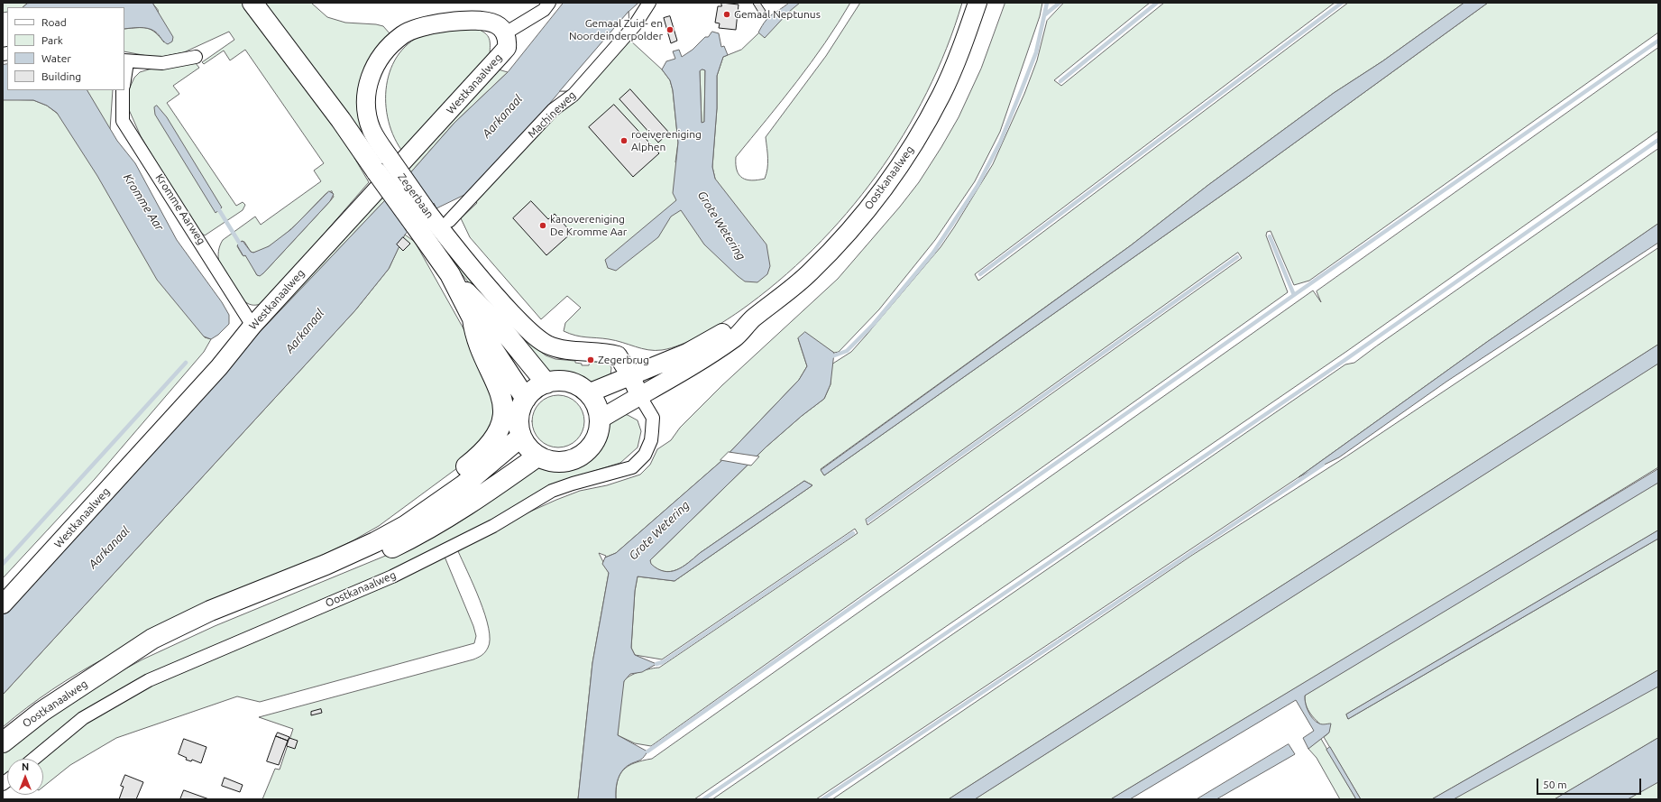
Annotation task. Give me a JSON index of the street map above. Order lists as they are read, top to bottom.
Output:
{
  "streets": {
    "main road": ["Oostkanaalweg", "Zegerbaan"],
    "street": ["Westkanaalweg", "Machineweg", "Kromme Aarweg"]
  },
  "crossings": [
    ["Westkanaalweg", "Zegerbaan"],
    ["Westkanaalweg", "Kromme Aarweg"],
    ["Oostkanaalweg", "Zegerbaan"]
  ],
  "water": ["Aarkanaal", "Kromme Aar", "Grote Wetering"],
  "places": [
    "Gemaal Neptunus",
    "Gemaal Zuid- en Noordeinderpolder",
    "roeivereniging Alphen",
    "kanovereniging De Kromme Aar",
    "Zegerbrug"
  ],
  "legend": [
    "Road",
    "Park",
    "Water",
    "Building"
  ],
  "scale_bar": "50 m",
  "north": "top"
}
